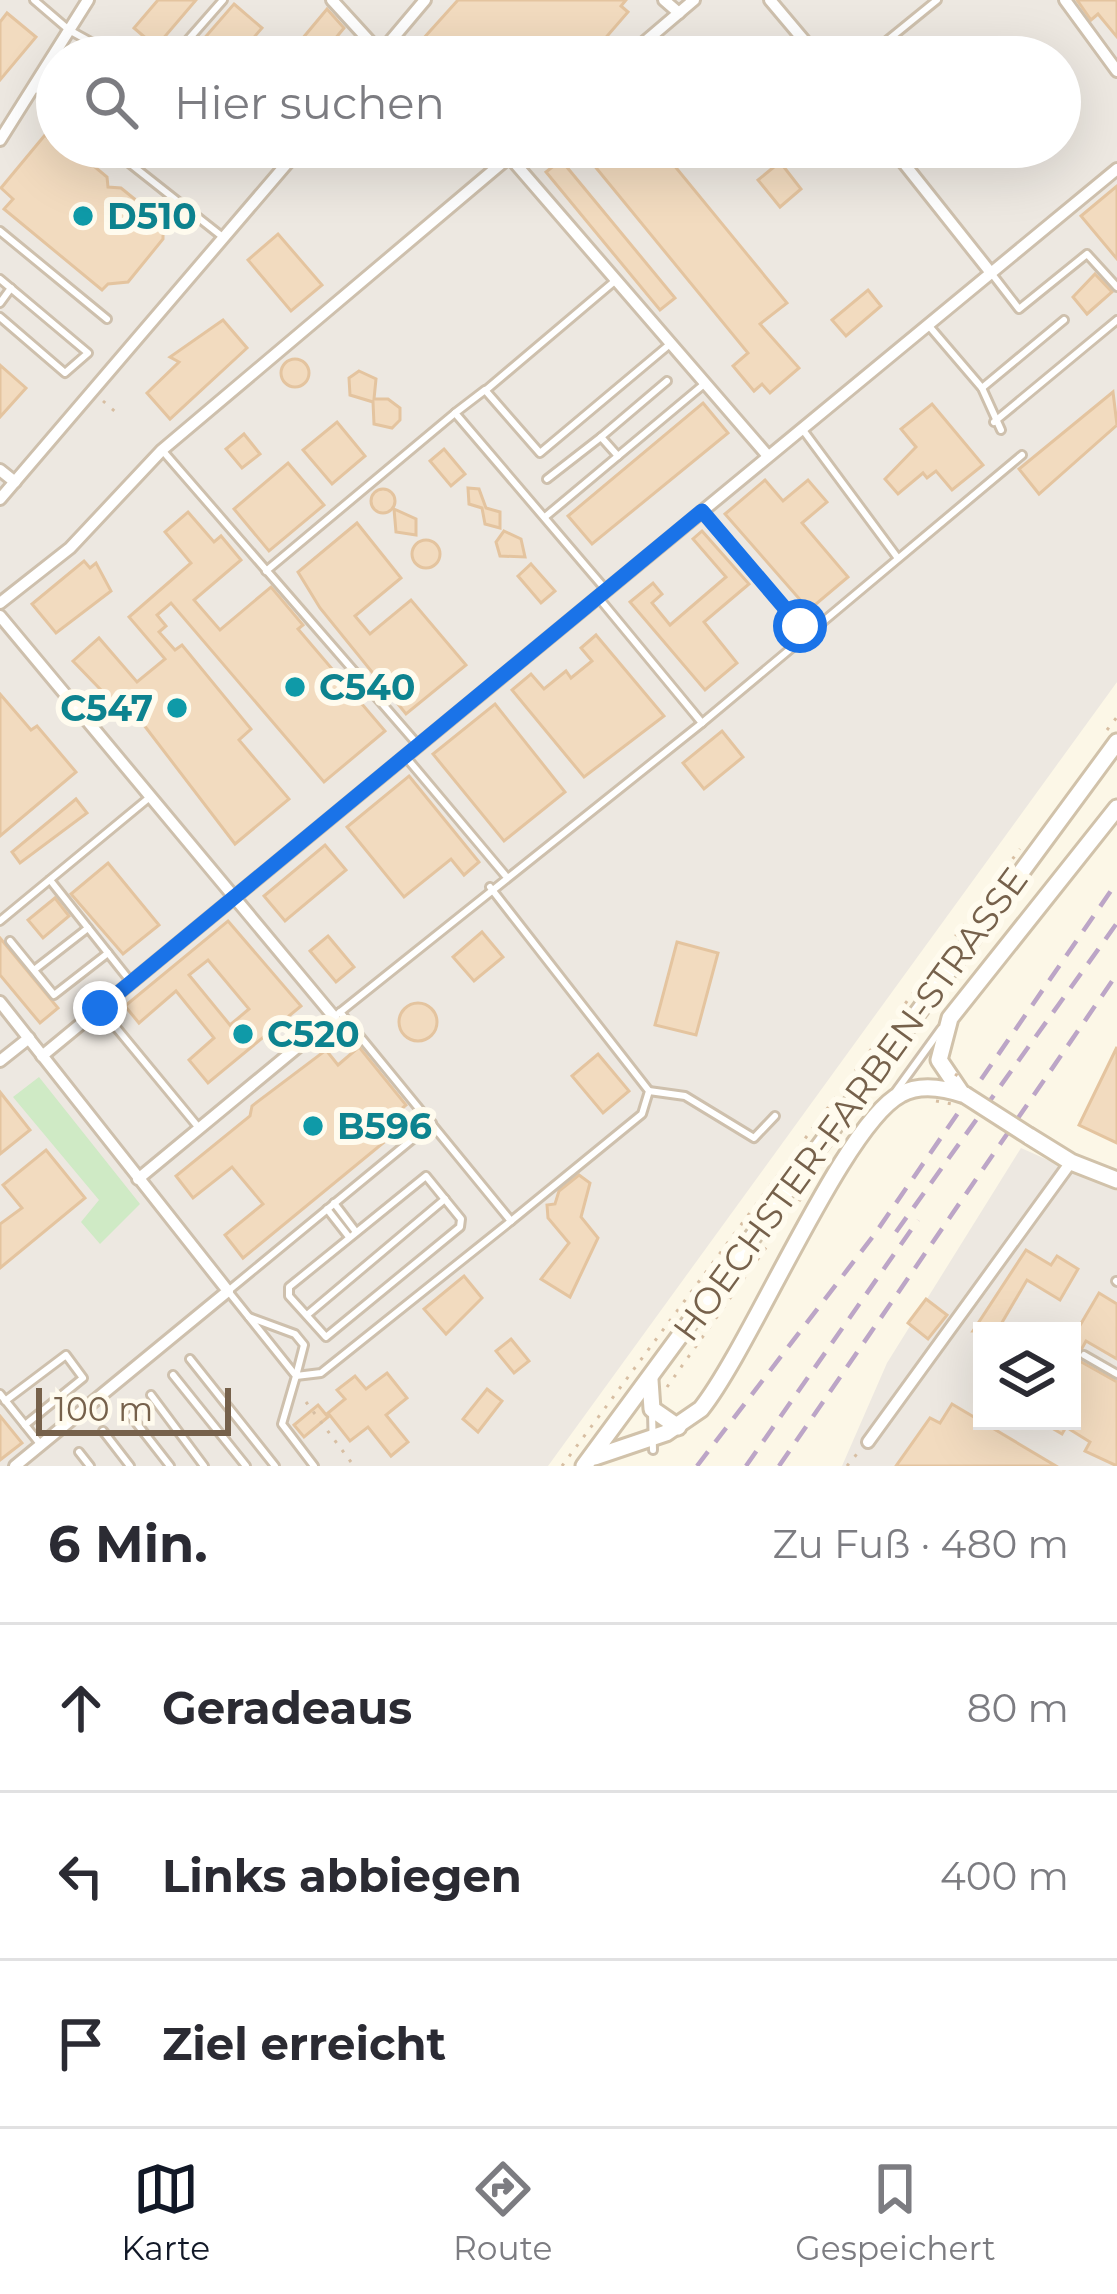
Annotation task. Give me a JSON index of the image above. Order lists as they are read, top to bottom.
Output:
{
  "streets": {
    "main road": ["HOECHSTER-FARBEN-STRASSE"]
  },
  "places": [
    "D510",
    "C540",
    "C547",
    "C520",
    "B596"
  ],
  "scale_bar": "100 m",
  "page": {
    "search": "Hier suchen",
    "scale": "100 m",
    "heading": ["6 Min.", "Zu Fuß · 480 m"],
    "list": [
      ["Geradeaus", "80 m"],
      ["Links abbiegen", "400 m"],
      "Ziel erreicht"
    ],
    "nav": ["Karte", "Route", "Gespeichert"]
  }
}
